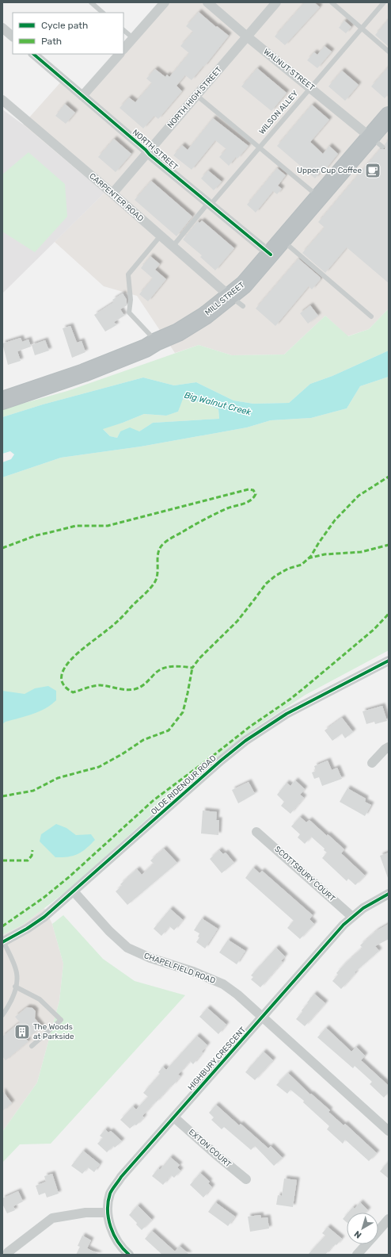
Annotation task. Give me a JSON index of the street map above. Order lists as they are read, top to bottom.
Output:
{
  "streets": {
    "highway": ["MILL STREET"],
    "street": [
      "WALNUT STREET",
      "NORTH HIGH STREET",
      "NORTH STREET",
      "CARPENTER ROAD",
      "OLDE RIDENOUR ROAD",
      "SCOTTSBURY COURT",
      "CHAPELFIELD ROAD",
      "HIGHBURY CRESCENT",
      "EXTON COURT"
    ],
    "lane": ["WILSON ALLEY"]
  },
  "crossings": [
    ["WALNUT STREET", "NORTH HIGH STREET"],
    ["WALNUT STREET", "WILSON ALLEY"],
    ["WALNUT STREET", "MILL STREET"],
    ["NORTH HIGH STREET", "NORTH STREET"],
    ["NORTH HIGH STREET", "CARPENTER ROAD"],
    ["WILSON ALLEY", "NORTH STREET"],
    ["WILSON ALLEY", "CARPENTER ROAD"],
    ["NORTH STREET", "MILL STREET"],
    ["CARPENTER ROAD", "MILL STREET"],
    ["OLDE RIDENOUR ROAD", "CHAPELFIELD ROAD"],
    ["SCOTTSBURY COURT", "HIGHBURY CRESCENT"],
    ["CHAPELFIELD ROAD", "HIGHBURY CRESCENT"],
    ["HIGHBURY CRESCENT", "EXTON COURT"]
  ],
  "water": ["Big Walnut Creek"],
  "places": {
    "cafe": ["Upper Cup Coffee"],
    "building": ["The Woods at Parkside"]
  },
  "legend": ["Cycle path", "Path"],
  "north": "bottom left"
}
